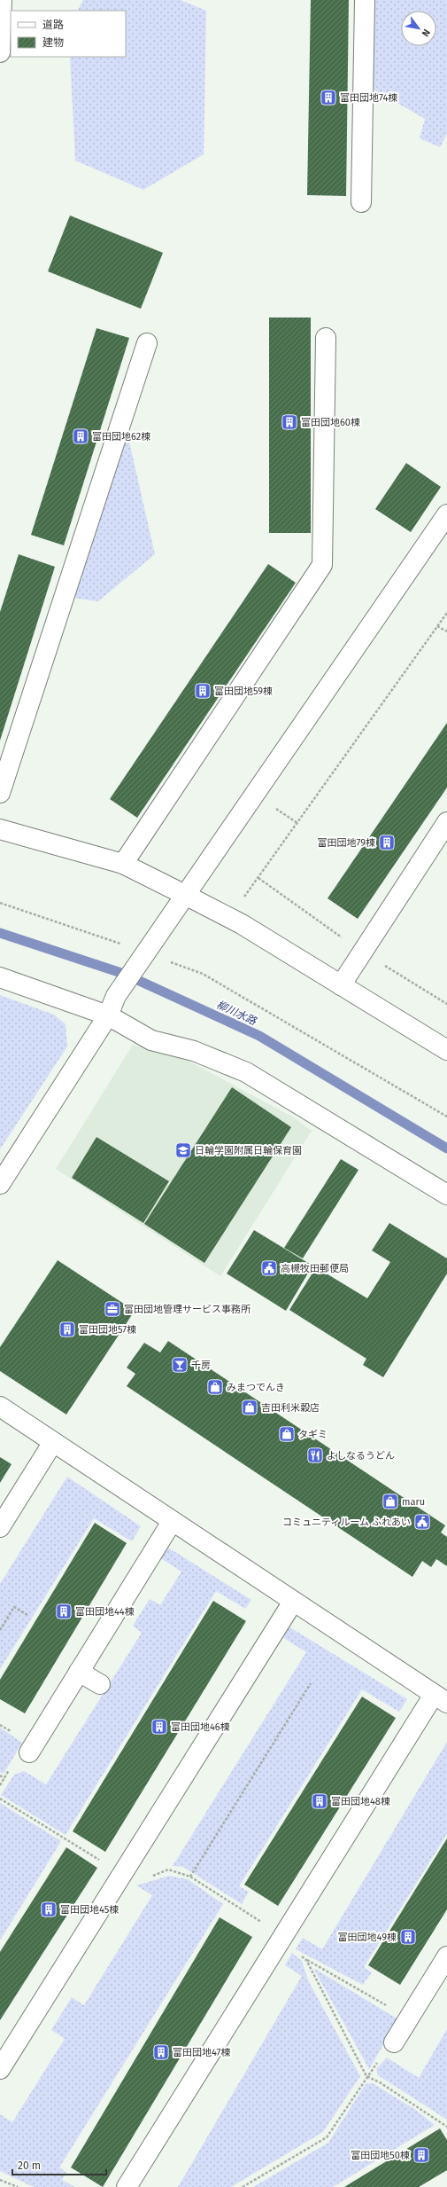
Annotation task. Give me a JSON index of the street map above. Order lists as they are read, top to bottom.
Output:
{
  "water": ["柳川水路"],
  "places": {
    "building": [
      "富田団地74棟",
      "富田団地60棟",
      "富田団地62棟",
      "富田団地59棟",
      "富田団地79棟",
      "富田団地57棟",
      "富田団地44棟",
      "富田団地46棟",
      "富田団地48棟",
      "富田団地45棟",
      "富田団地49棟",
      "富田団地47棟",
      "富田団地50棟"
    ],
    "school or university": ["日輪学園附属日輪保育園"],
    "public building": ["高槻牧田郵便局", "コミュニティルーム ふれあい"],
    "office": ["富田団地管理サービス事務所"],
    "bar": ["千房"],
    "shop": [
      "みまつでんき",
      "吉田利米穀店",
      "タギミ",
      "maru"
    ],
    "restaurant": ["よしなるうどん"]
  },
  "legend": ["道路", "建物"],
  "scale_bar": "20 m",
  "north": "bottom right"
}
